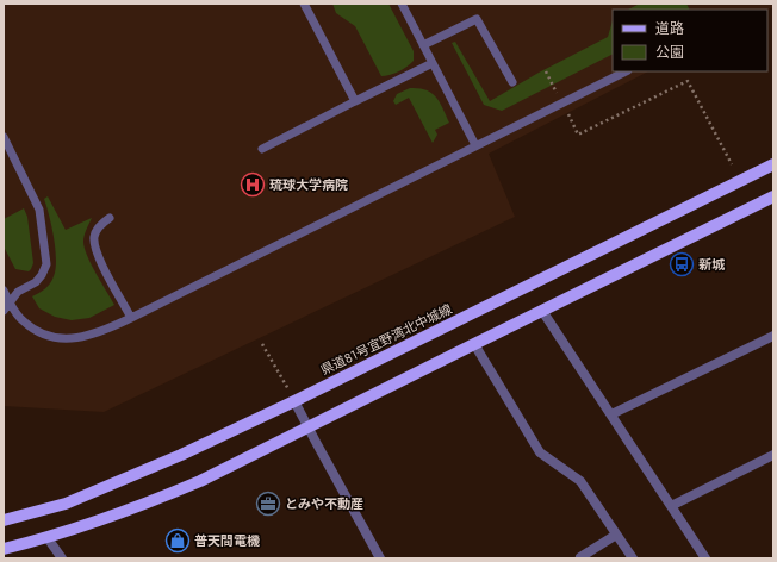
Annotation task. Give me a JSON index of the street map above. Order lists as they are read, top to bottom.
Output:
{
  "streets": {
    "main road": ["県道81号宜野湾北中城線"]
  },
  "places": {
    "hospital": ["琉球大学病院"],
    "bus stop": ["新城"],
    "office": ["とみや不動産"],
    "shop": ["普天間電機"]
  },
  "legend": ["道路", "公園"]
}
